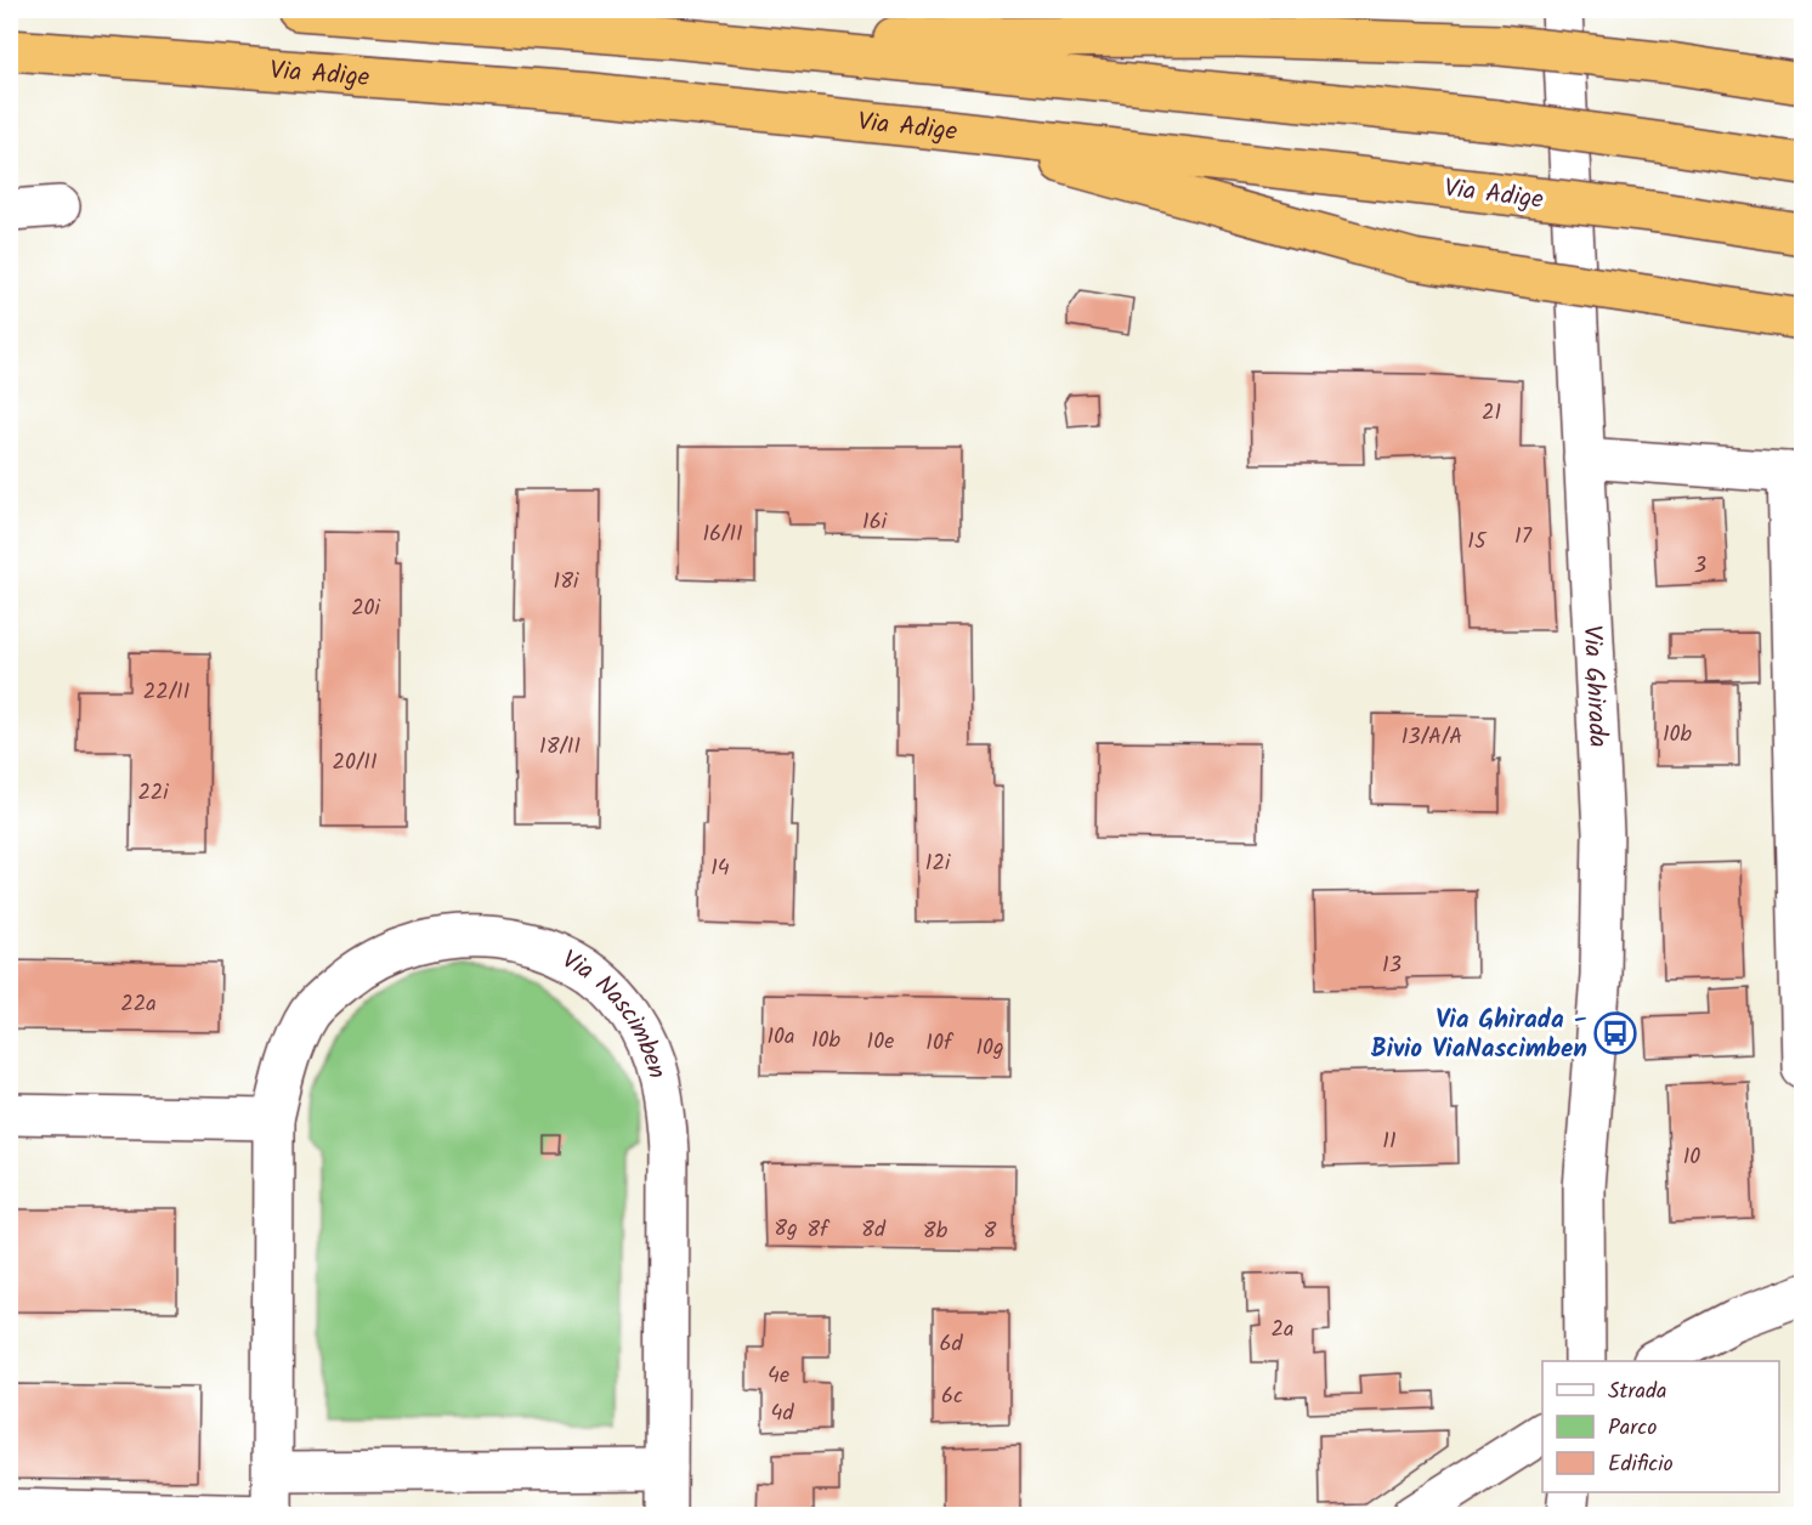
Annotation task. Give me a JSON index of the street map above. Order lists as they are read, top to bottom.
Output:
{
  "streets": {
    "highway": ["Via Adige"],
    "street": ["Via Ghirada", "Via Nascimben"]
  },
  "places": {
    "bus stop": ["Via Ghirada - Bivio ViaNascimben"]
  },
  "house_numbers": [
    "21",
    "16i",
    "16/II",
    "17",
    "15",
    "3",
    "18i",
    "20i",
    "22/II",
    "10b",
    "13/A/A",
    "18/II",
    "20/II",
    "22i",
    "12i",
    "14",
    "13",
    "22a",
    "10a",
    "10b",
    "10e",
    "10f",
    "10g",
    "11",
    "10",
    "8g",
    "8f",
    "8d",
    "8b",
    "8",
    "2a",
    "6d",
    "4e",
    "6c",
    "4d"
  ],
  "legend": ["Strada", "Parco", "Edificio"]
}
